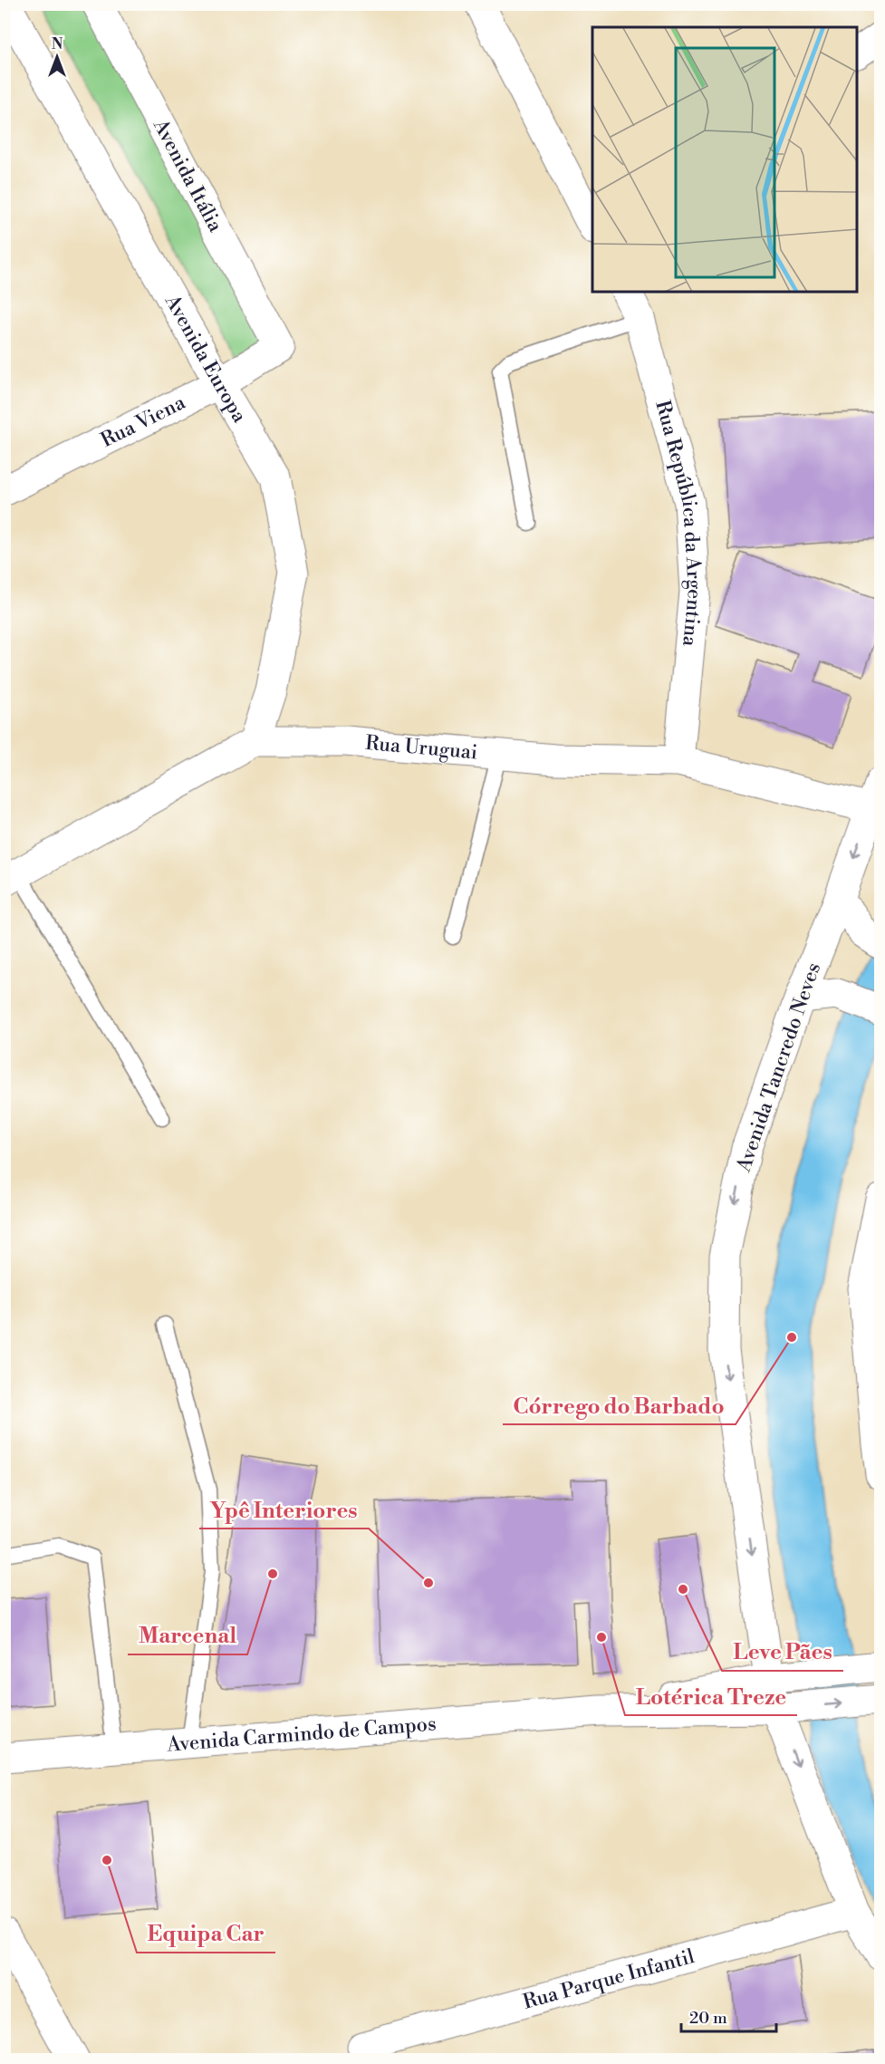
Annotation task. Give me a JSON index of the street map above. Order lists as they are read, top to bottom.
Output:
{
  "streets": {
    "street": [
      "Avenida Itália",
      "Avenida Europa",
      "Rua Viena",
      "Rua República da Argentina",
      "Rua Uruguai",
      "Avenida Tancredo Neves",
      "Avenida Carmindo de Campos",
      "Rua Parque Infantil"
    ]
  },
  "crossings": [
    ["Avenida Itália", "Rua Viena"],
    ["Avenida Europa", "Rua Viena"],
    ["Avenida Europa", "Rua Uruguai"],
    ["Rua República da Argentina", "Rua Uruguai"],
    ["Rua Uruguai", "Avenida Tancredo Neves"],
    ["Avenida Tancredo Neves", "Avenida Carmindo de Campos"],
    ["Avenida Tancredo Neves", "Rua Parque Infantil"]
  ],
  "one_way": ["Avenida Tancredo Neves"],
  "places": [
    "Córrego do Barbado",
    "Marcenal",
    "Ypê Interiores",
    "Leve Pães",
    "Lotérica Treze",
    "Equipa Car"
  ],
  "scale_bar": "20 m",
  "north": "top"
}
